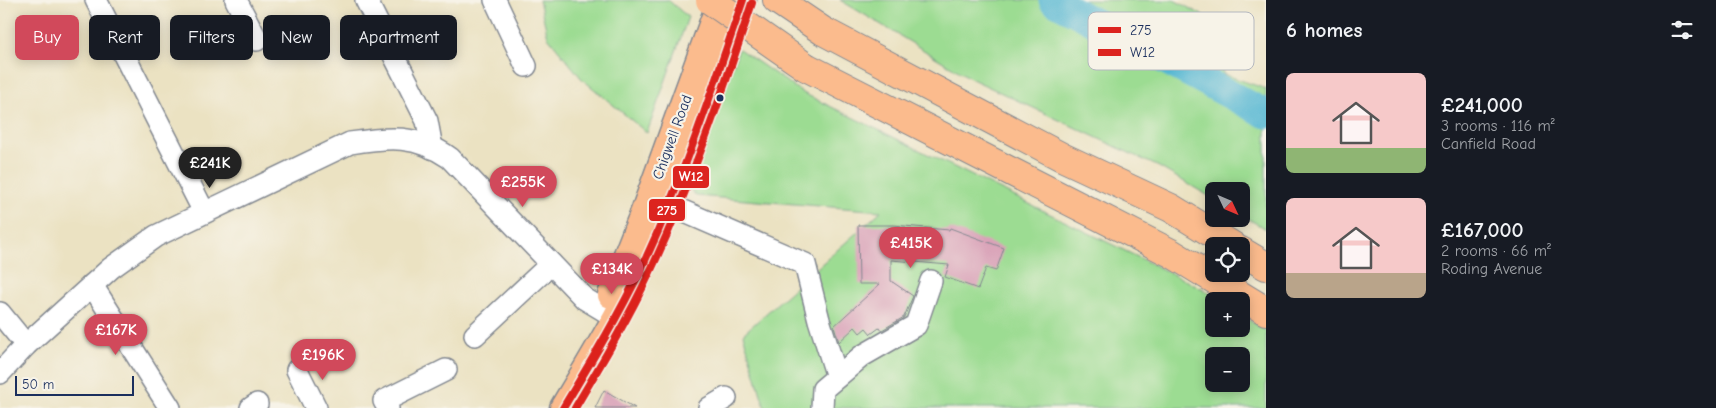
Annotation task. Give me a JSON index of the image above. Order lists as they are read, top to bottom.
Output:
{
  "streets": {
    "main road": ["Chigwell Road"]
  },
  "lines": ["transit line 275", "transit line W12"],
  "legend": ["275", "W12"],
  "scale_bar": "50 m",
  "north": "bottom right",
  "page": {
    "heading": "6 homes",
    "chip": [
      "Buy",
      "Rent",
      "Filters",
      "New",
      "Apartment"
    ],
    "list": [
      {
        "name": "£241,000",
        "note": "3 rooms · 116 m² · Canfield Road"
      },
      {
        "name": "£167,000",
        "note": "2 rooms · 66 m² · Roding Avenue"
      }
    ],
    "price": [
      "£241K",
      "£255K",
      "£415K",
      "£134K",
      "£167K",
      "£196K"
    ],
    "map_buttons": ["+", "−"],
    "scale": "50 m"
  }
}
